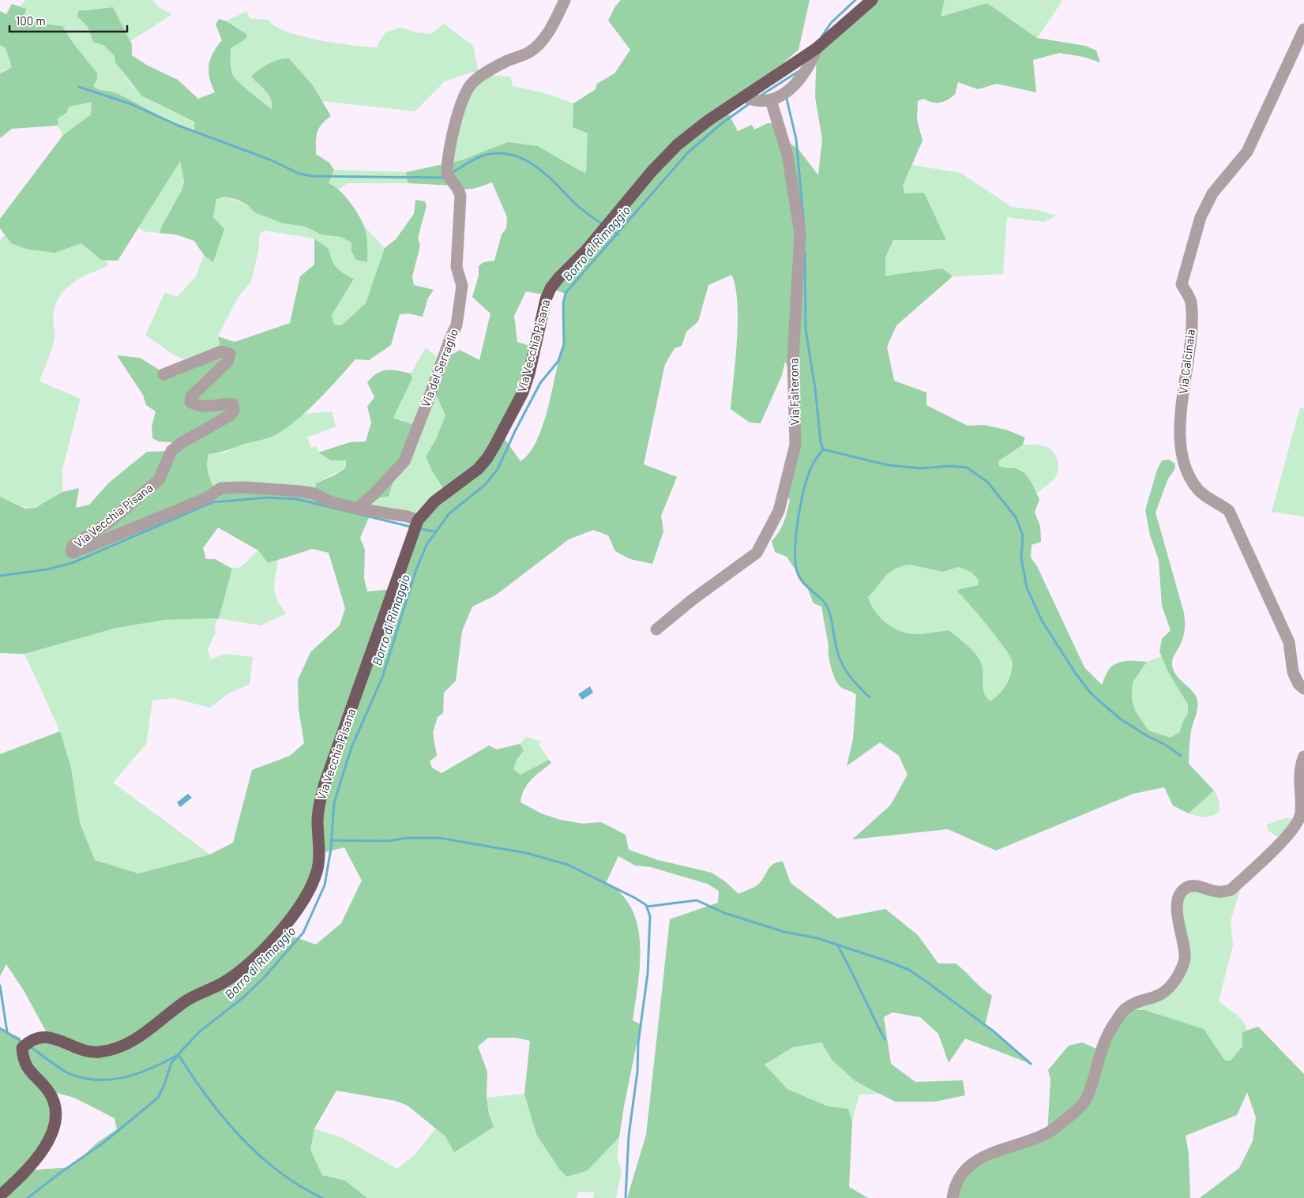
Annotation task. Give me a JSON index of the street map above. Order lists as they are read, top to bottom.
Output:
{
  "streets": {
    "main road": ["Via Vecchia Pisana"],
    "street": ["Via Calcinaia", "Via del Serraglio", "Via Falterona"]
  },
  "crossings": [
    ["Via Vecchia Pisana", "Via del Serraglio"],
    ["Via Vecchia Pisana", "Via Falterona"]
  ],
  "water": ["Borro di Rimaggio"],
  "scale_bar": "100 m"
}
